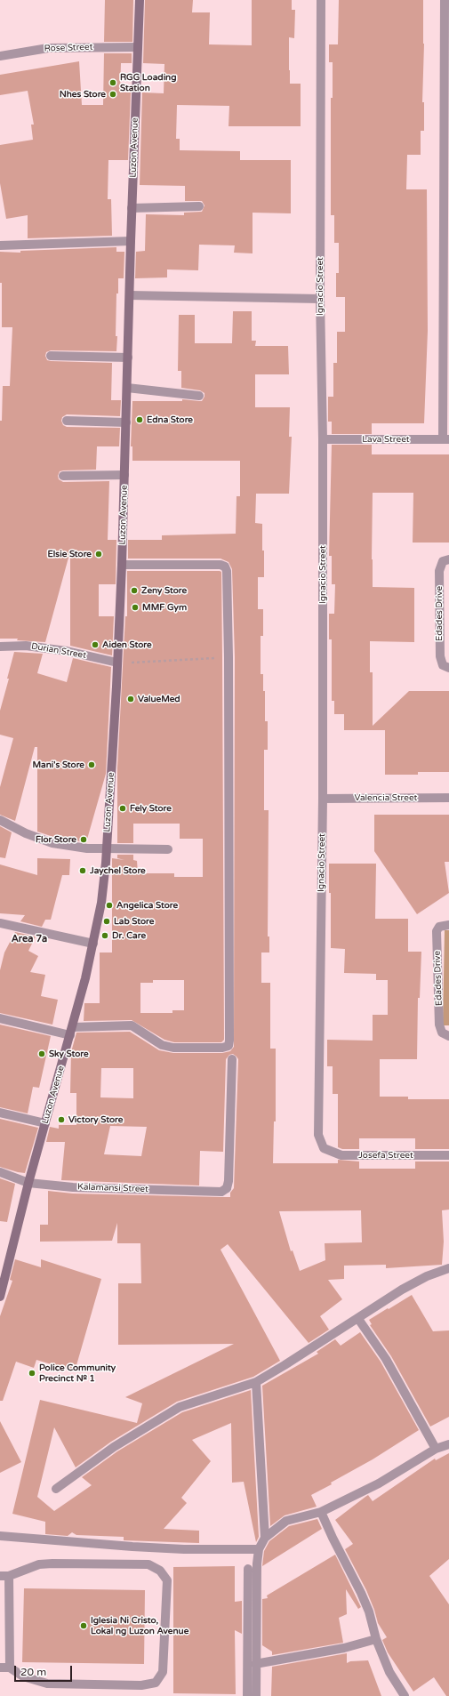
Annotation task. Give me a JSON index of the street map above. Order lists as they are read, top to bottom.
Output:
{
  "streets": {
    "main road": ["Luzon Avenue"],
    "street": [
      "Rose Street",
      "Ignacio Street",
      "Lava Street",
      "Edades Drive",
      "Durian Street",
      "Valencia Street",
      "Josefa Street",
      "Kalamansi Street"
    ]
  },
  "crossings": [
    ["Rose Street", "Luzon Avenue"],
    ["Luzon Avenue", "Durian Street"],
    ["Luzon Avenue", "Kalamansi Street"],
    ["Ignacio Street", "Lava Street"],
    ["Ignacio Street", "Valencia Street"],
    ["Ignacio Street", "Josefa Street"]
  ],
  "districts": ["Area 7a"],
  "places": [
    "RGG Loading Station",
    "Nhes Store",
    "Edna Store",
    "Elsie Store",
    "Zeny Store",
    "MMF Gym",
    "Aiden Store",
    "ValueMed",
    "Mani's Store",
    "Fely Store",
    "Flor Store",
    "Jaychel Store",
    "Angelica Store",
    "Lab Store",
    "Dr. Care",
    "Sky Store",
    "Victory Store",
    "Police Community Precinct № 1",
    "Iglesia Ni Cristo, Lokal ng Luzon Avenue"
  ],
  "scale_bar": "20 m"
}
